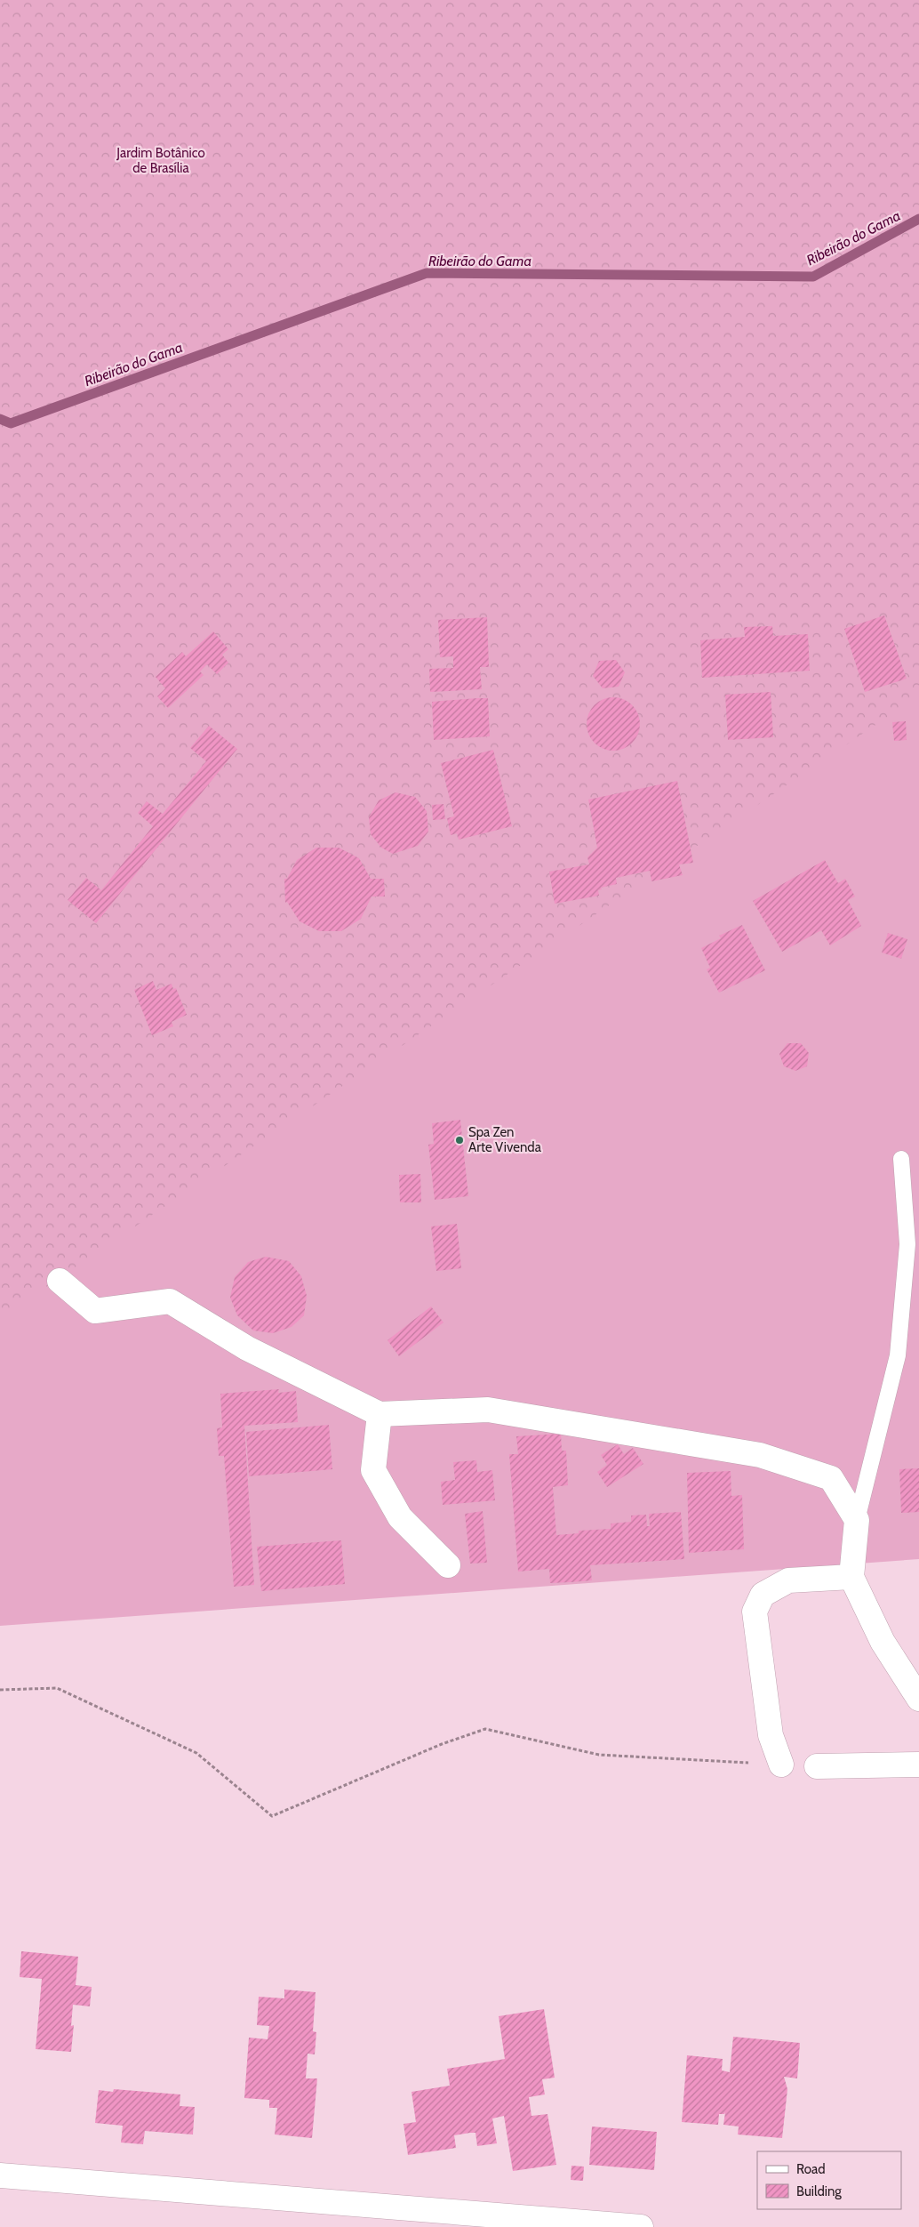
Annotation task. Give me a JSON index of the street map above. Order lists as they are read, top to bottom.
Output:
{
  "water": ["Ribeirão do Gama"],
  "parks": ["Jardim Botânico de Brasília"],
  "places": ["Spa Zen Arte Vivenda"],
  "legend": ["Road", "Building"]
}
